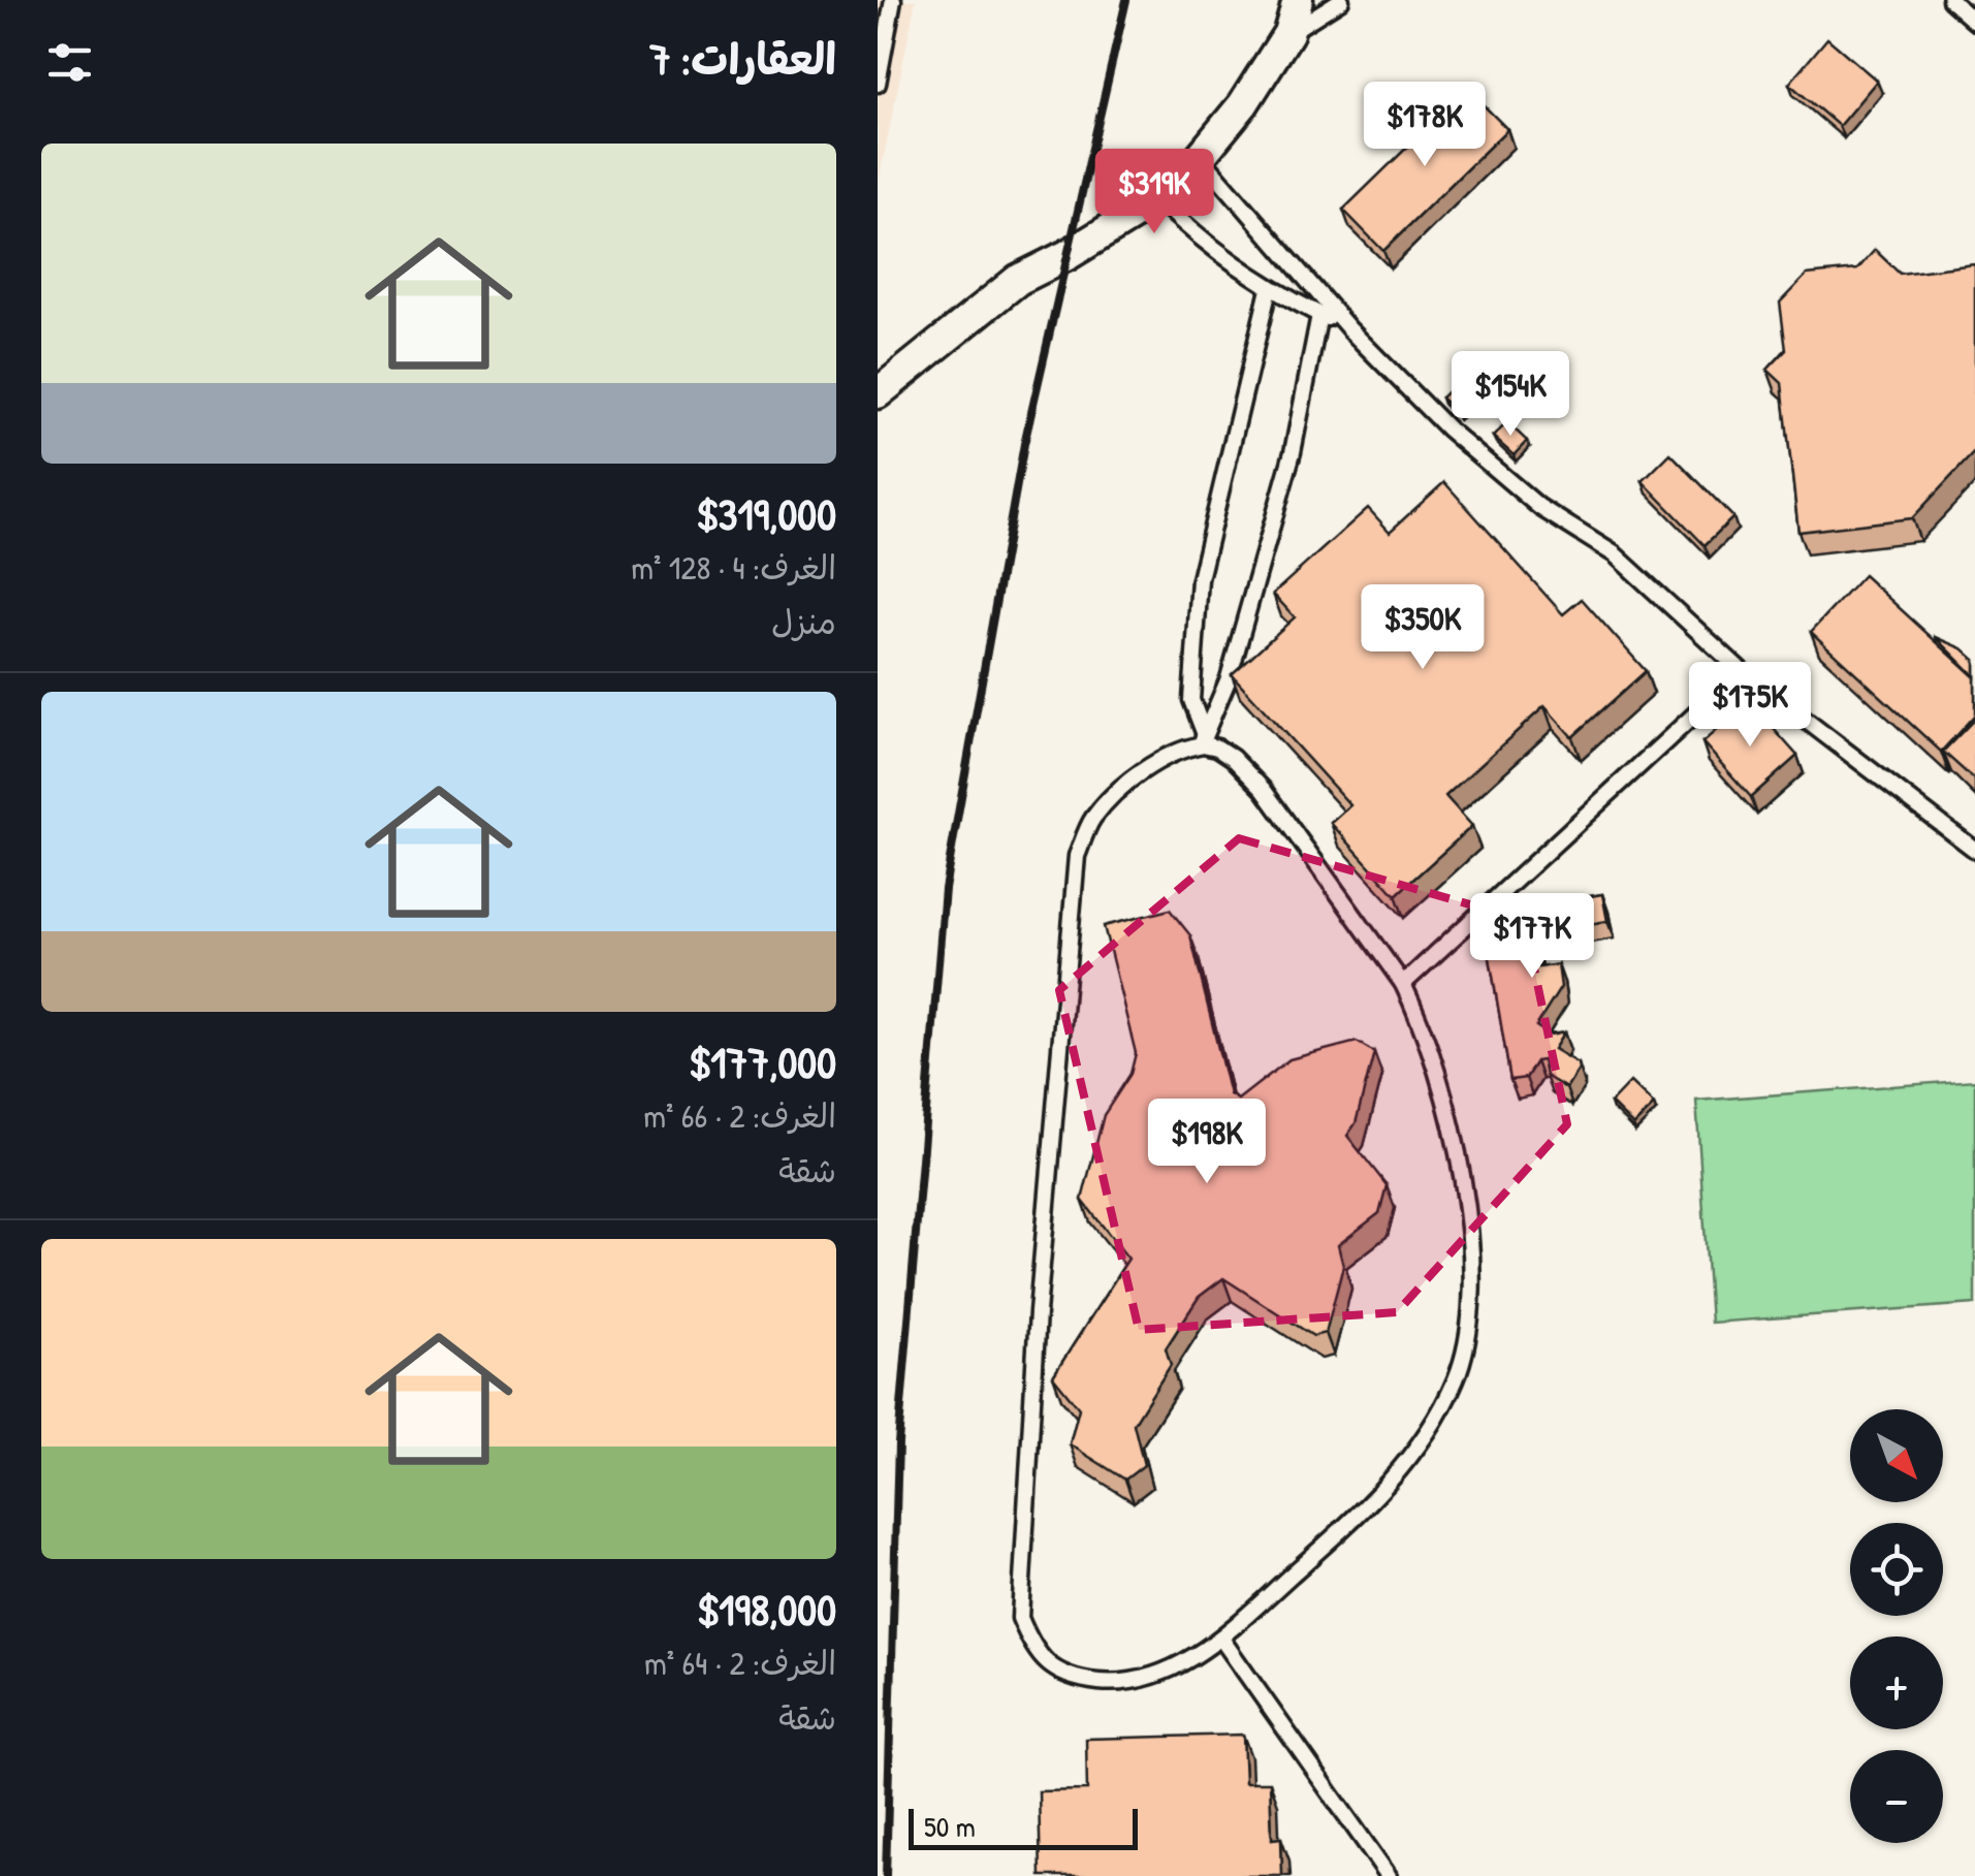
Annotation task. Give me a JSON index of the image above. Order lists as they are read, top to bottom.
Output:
{
  "scale_bar": "50 m",
  "north": "bottom right",
  "page": {
    "heading": "العقارات: 7",
    "price": [
      "$178K",
      "$319K",
      "$154K",
      "$350K",
      "$175K",
      "$177K",
      "$198K"
    ],
    "list": [
      {
        "name": "$319,000",
        "note": "الغرف: 4 · 128 m² · منزل"
      },
      {
        "name": "$177,000",
        "note": "الغرف: 2 · 66 m² · شقة"
      },
      {
        "name": "$198,000",
        "note": "الغرف: 2 · 64 m² · شقة"
      }
    ],
    "map_buttons": ["+", "−"],
    "scale": "50 m"
  }
}
